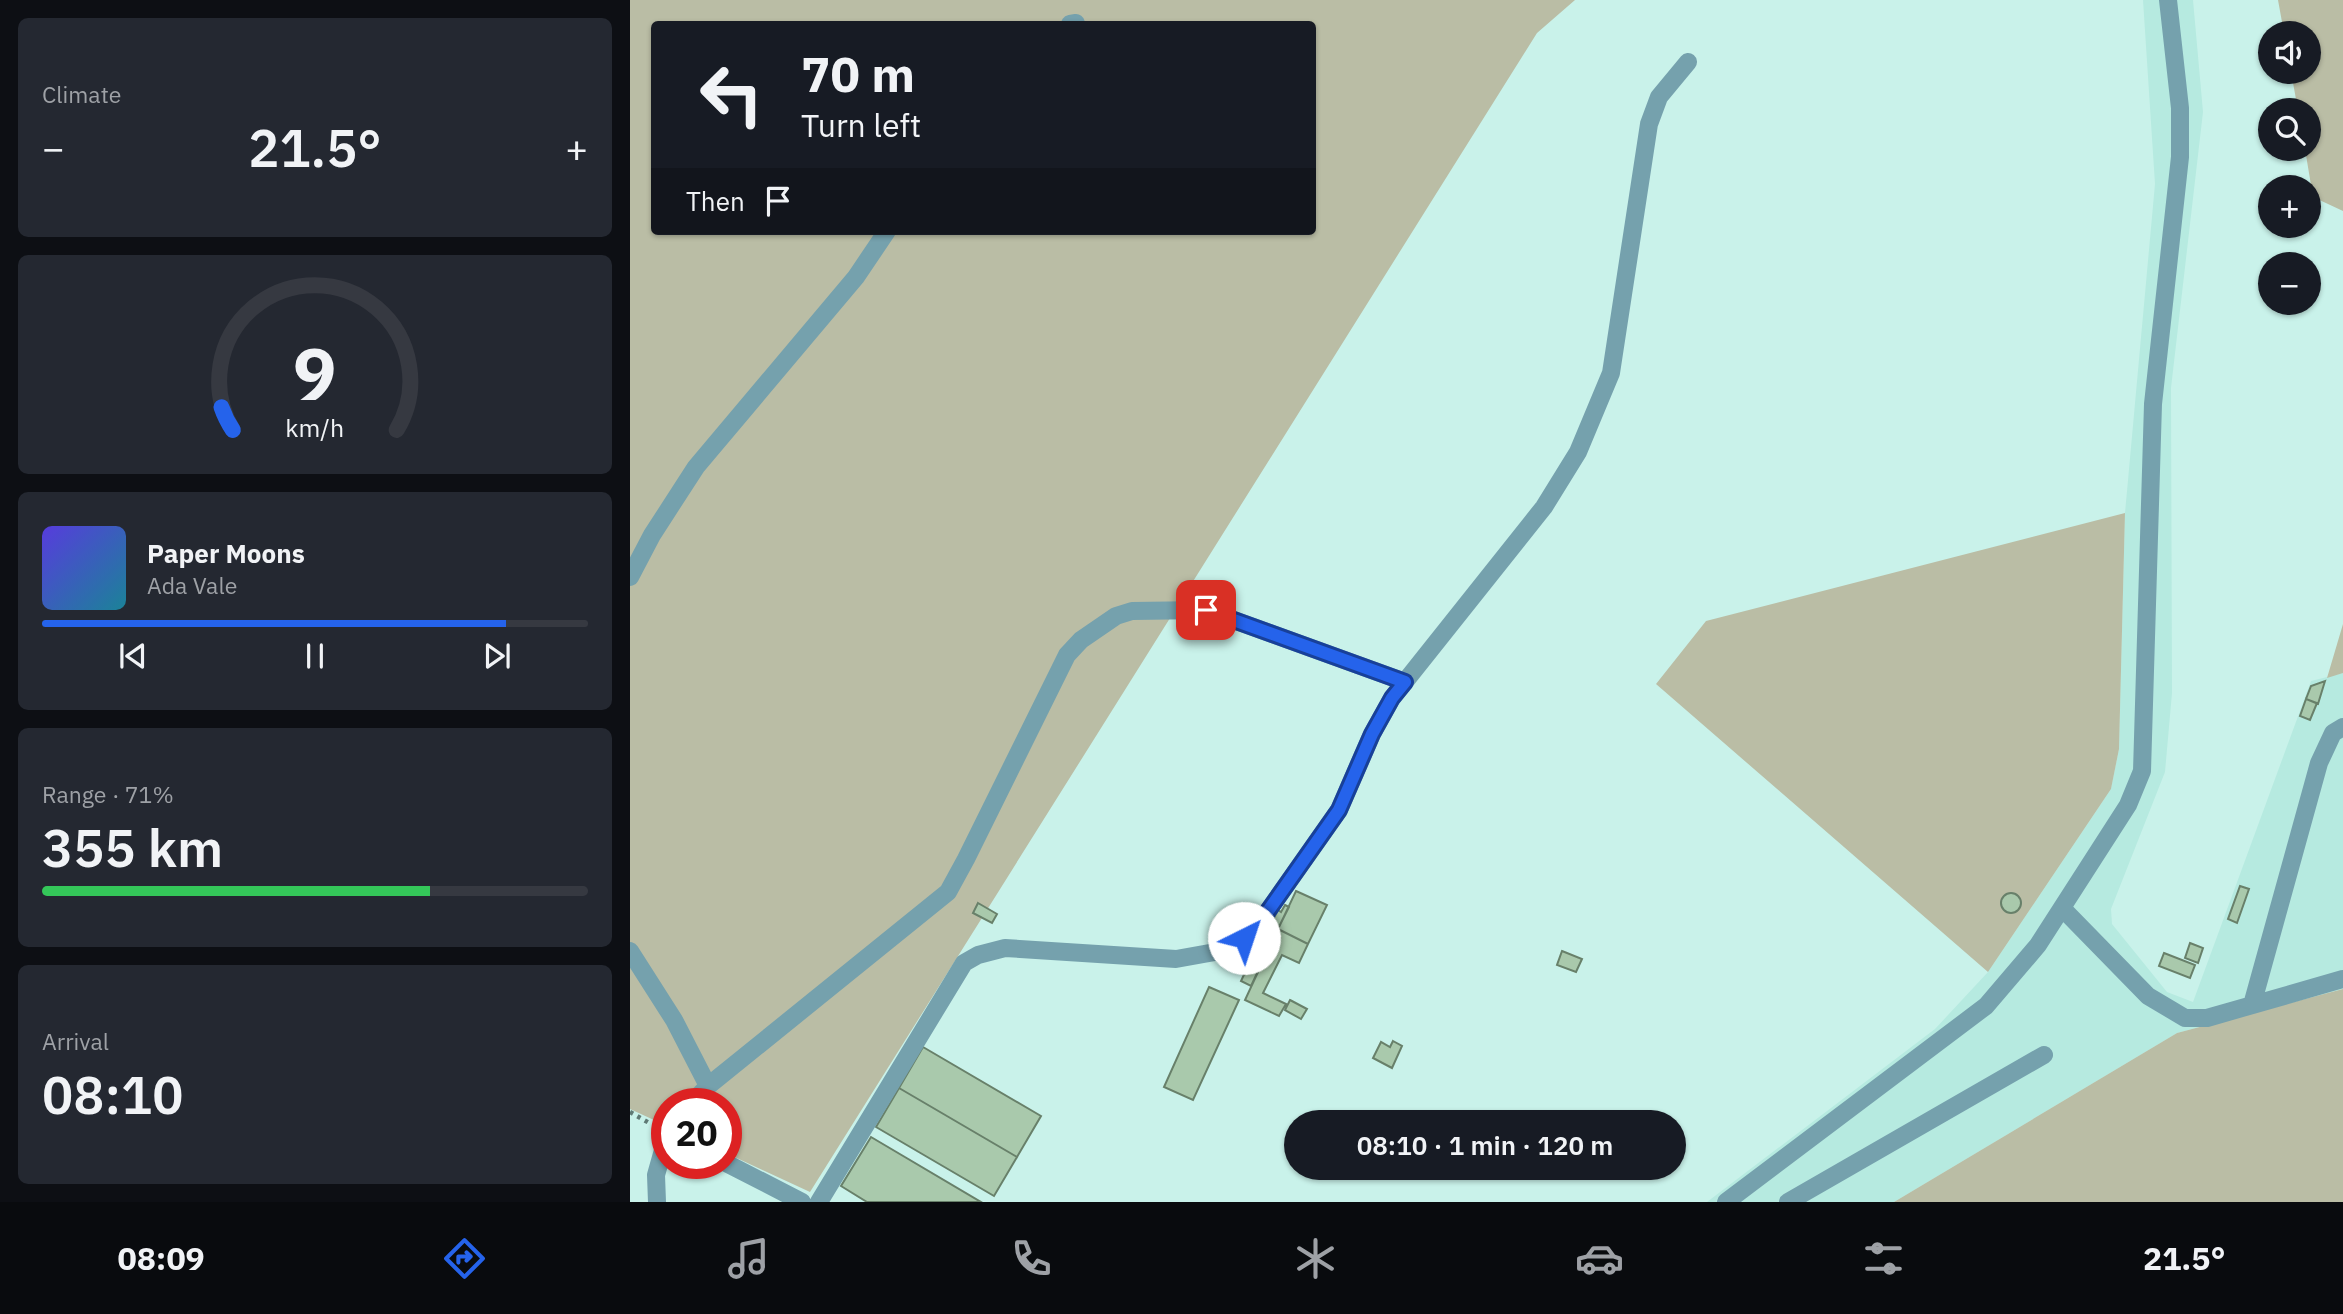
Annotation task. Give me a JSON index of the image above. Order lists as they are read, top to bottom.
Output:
{
  "page": {
    "tile": [
      "Climate",
      ["Range · 71%", "355 km"],
      ["Arrival", "08:10"]
    ],
    "map_buttons": ["+", "−"],
    "turn": ["70 m", "Turn left"],
    "heat": ["−", "21.5°", "+"],
    "then": "Then",
    "song": ["Paper Moons", "Ada Vale"],
    "limit": "20",
    "trip": "08:10 · 1 min · 120 m",
    "tabs": ["08:09", "21.5°"],
    "gauge": ["9", "km/h"]
  }
}
